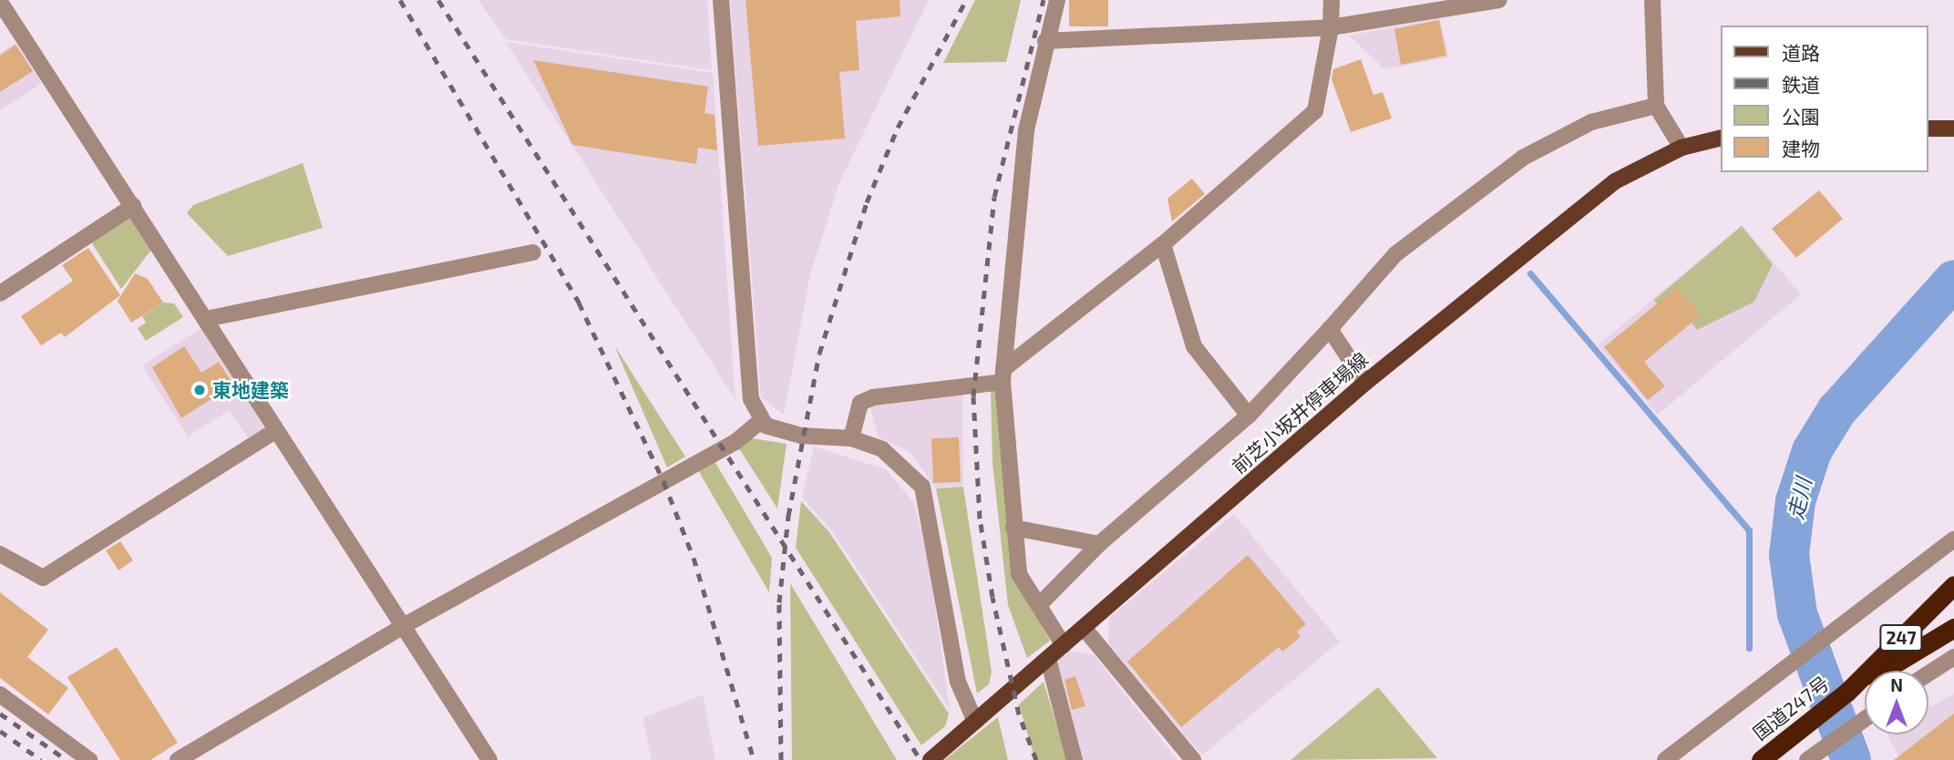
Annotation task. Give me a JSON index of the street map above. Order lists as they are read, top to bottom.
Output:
{
  "streets": {
    "highway": ["247", "国道247号"],
    "main road": ["前芝小坂井停車場線"]
  },
  "water": ["走川"],
  "places": ["東地建築"],
  "legend": [
    "道路",
    "鉄道",
    "公園",
    "建物"
  ],
  "north": "top"
}
